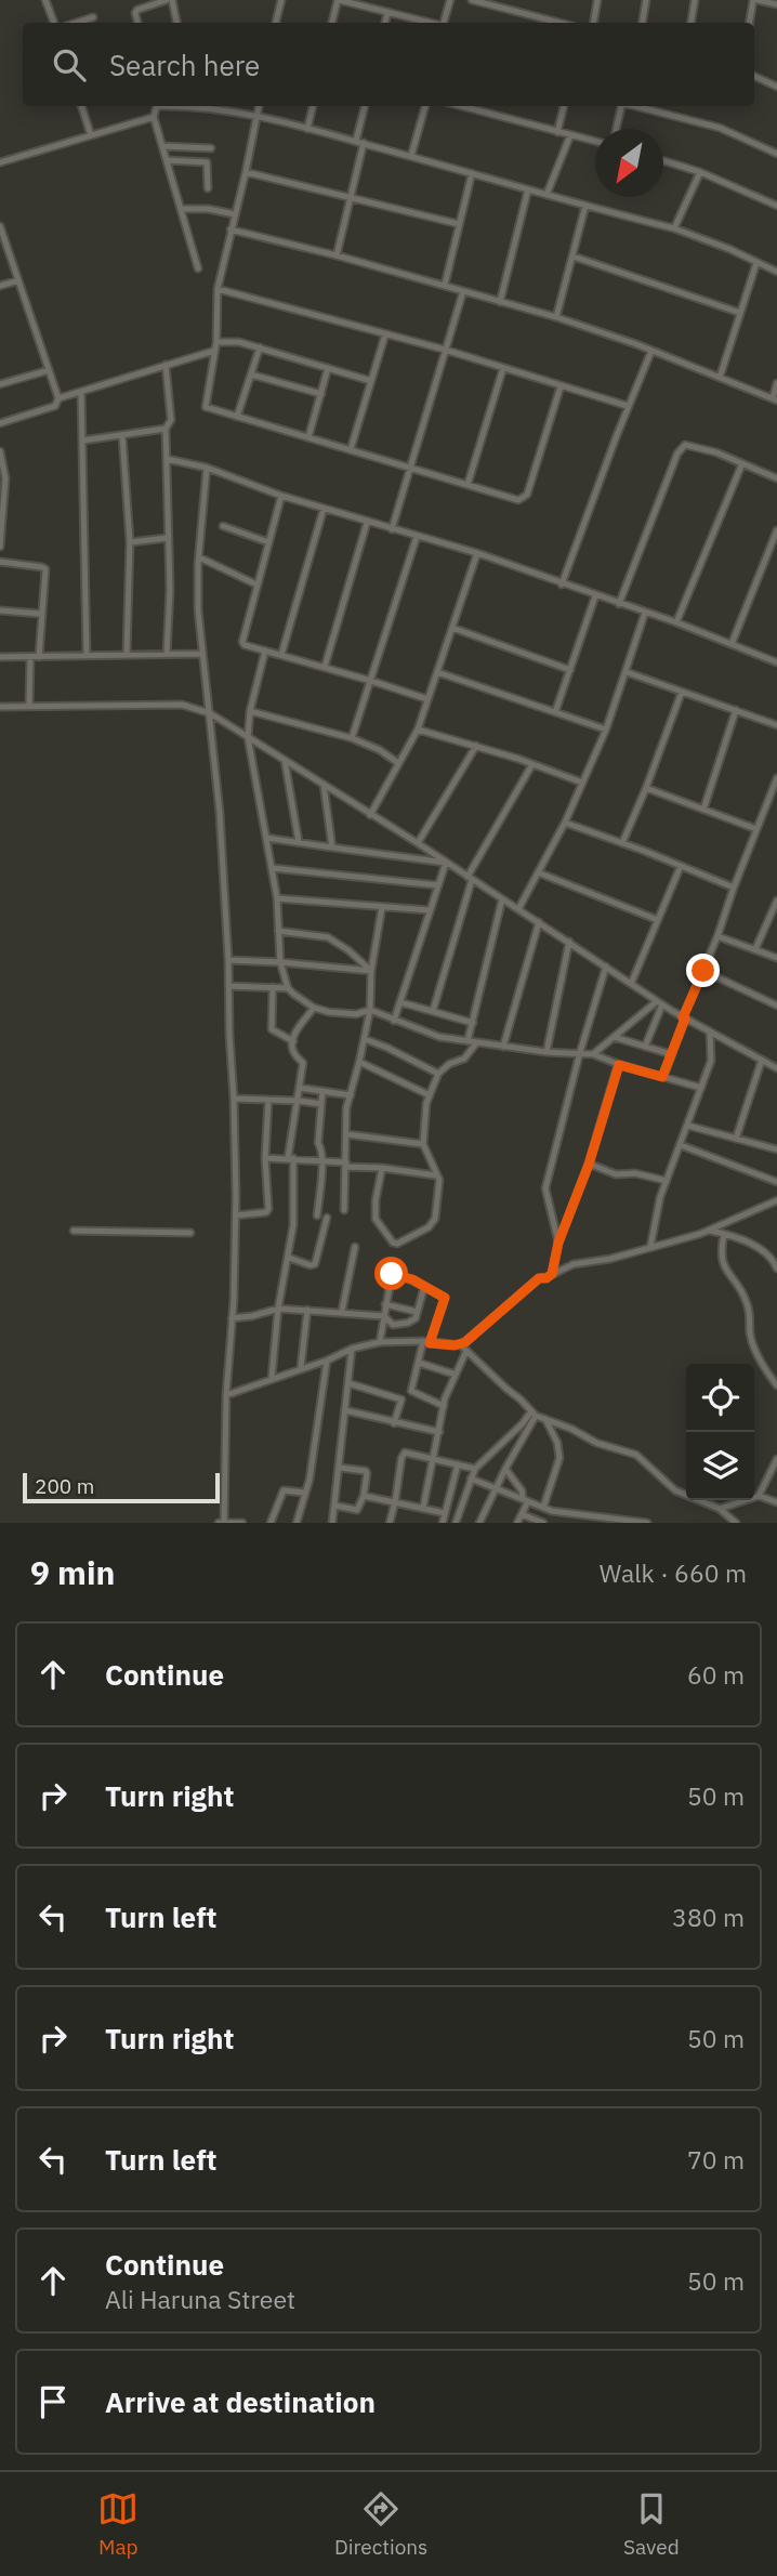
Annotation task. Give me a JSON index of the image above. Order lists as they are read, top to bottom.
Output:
{
  "scale_bar": "200 m",
  "north": "bottom left",
  "page": {
    "search": "Search here",
    "scale": "200 m",
    "heading": ["9 min", "Walk · 660 m"],
    "list": [
      ["Continue", "60 m"],
      ["Turn right", "50 m"],
      ["Turn left", "380 m"],
      ["Turn right", "50 m"],
      ["Turn left", "70 m"],
      ["Continue", "Ali Haruna Street", "50 m"],
      "Arrive at destination"
    ],
    "nav": ["Map", "Directions", "Saved"]
  }
}
